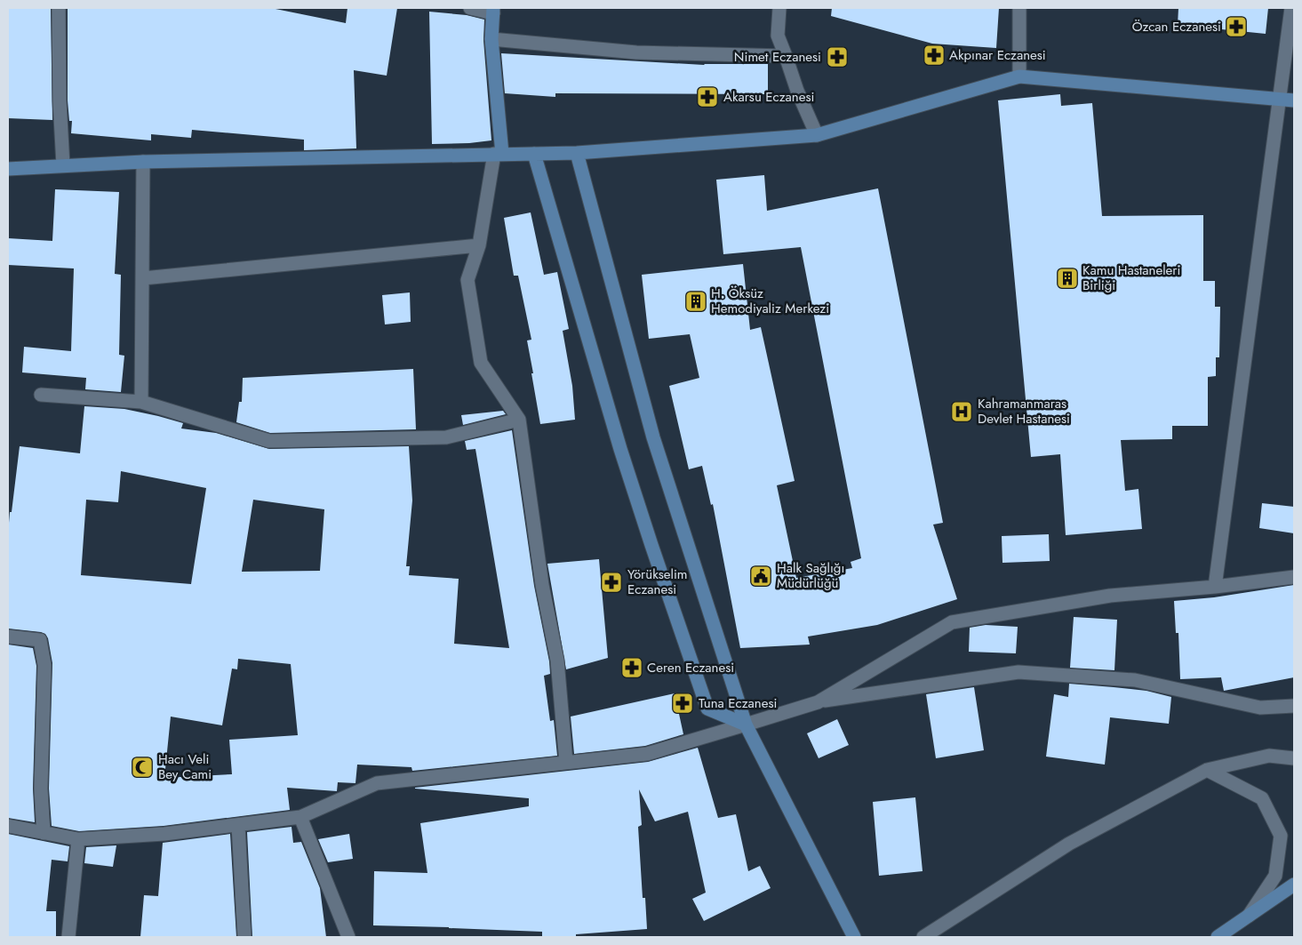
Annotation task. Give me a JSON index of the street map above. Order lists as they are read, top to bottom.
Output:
{
  "places": {
    "pharmacy": [
      "Özcan Eczanesi",
      "Akpınar Eczanesi",
      "Nimet Eczanesi",
      "Akarsu Eczanesi",
      "Yörükselim Eczanesi",
      "Ceren Eczanesi",
      "Tuna Eczanesi"
    ],
    "building": ["Kamu Hastaneleri Birliği", "H. Öksüz Hemodiyaliz Merkezi"],
    "hospital": ["Kahramanmaras Devlet Hastanesi"],
    "public building": ["Halk Sağlığı Müdürlüğü"],
    "mosque": ["Hacı Veli Bey Cami"]
  }
}
